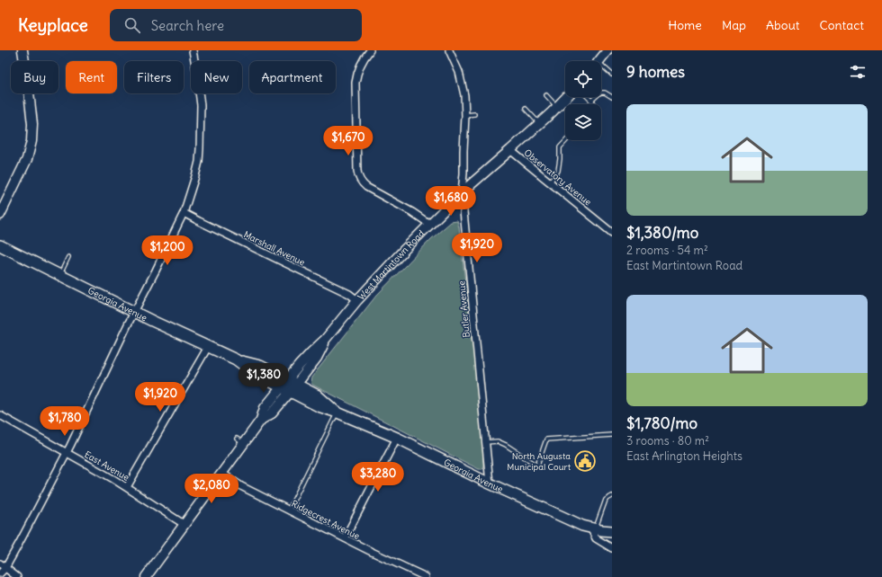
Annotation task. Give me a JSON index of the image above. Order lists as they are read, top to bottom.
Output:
{
  "streets": {
    "main road": ["West Martintown Road", "Georgia Avenue"],
    "street": [
      "Observatory Avenue",
      "Marshall Avenue",
      "Butler Avenue",
      "East Avenue",
      "Ridgecrest Avenue"
    ]
  },
  "crossings": [
    ["Observatory Avenue", "West Martintown Road"],
    ["Marshall Avenue", "West Martintown Road"],
    ["West Martintown Road", "Georgia Avenue"],
    ["West Martintown Road", "Butler Avenue"],
    ["West Martintown Road", "East Avenue"],
    ["West Martintown Road", "Ridgecrest Avenue"],
    ["Georgia Avenue", "Butler Avenue"]
  ],
  "places": {
    "public building": ["North Augusta Municipal Court"]
  },
  "page": {
    "header": "Keyplace",
    "search": "Search here",
    "nav": [
      "Home",
      "Map",
      "About",
      "Contact"
    ],
    "heading": "9 homes",
    "chip": [
      "Buy",
      "Rent",
      "Filters",
      "New",
      "Apartment"
    ],
    "list": [
      {
        "name": "$1,380/mo",
        "note": "2 rooms · 54 m² · East Martintown Road"
      },
      {
        "name": "$1,780/mo",
        "note": "3 rooms · 80 m² · East Arlington Heights"
      }
    ],
    "price": [
      "$1,670",
      "$1,680",
      "$1,920",
      "$1,200",
      "$1,380",
      "$1,920",
      "$1,780",
      "$3,280",
      "$2,080"
    ]
  }
}
